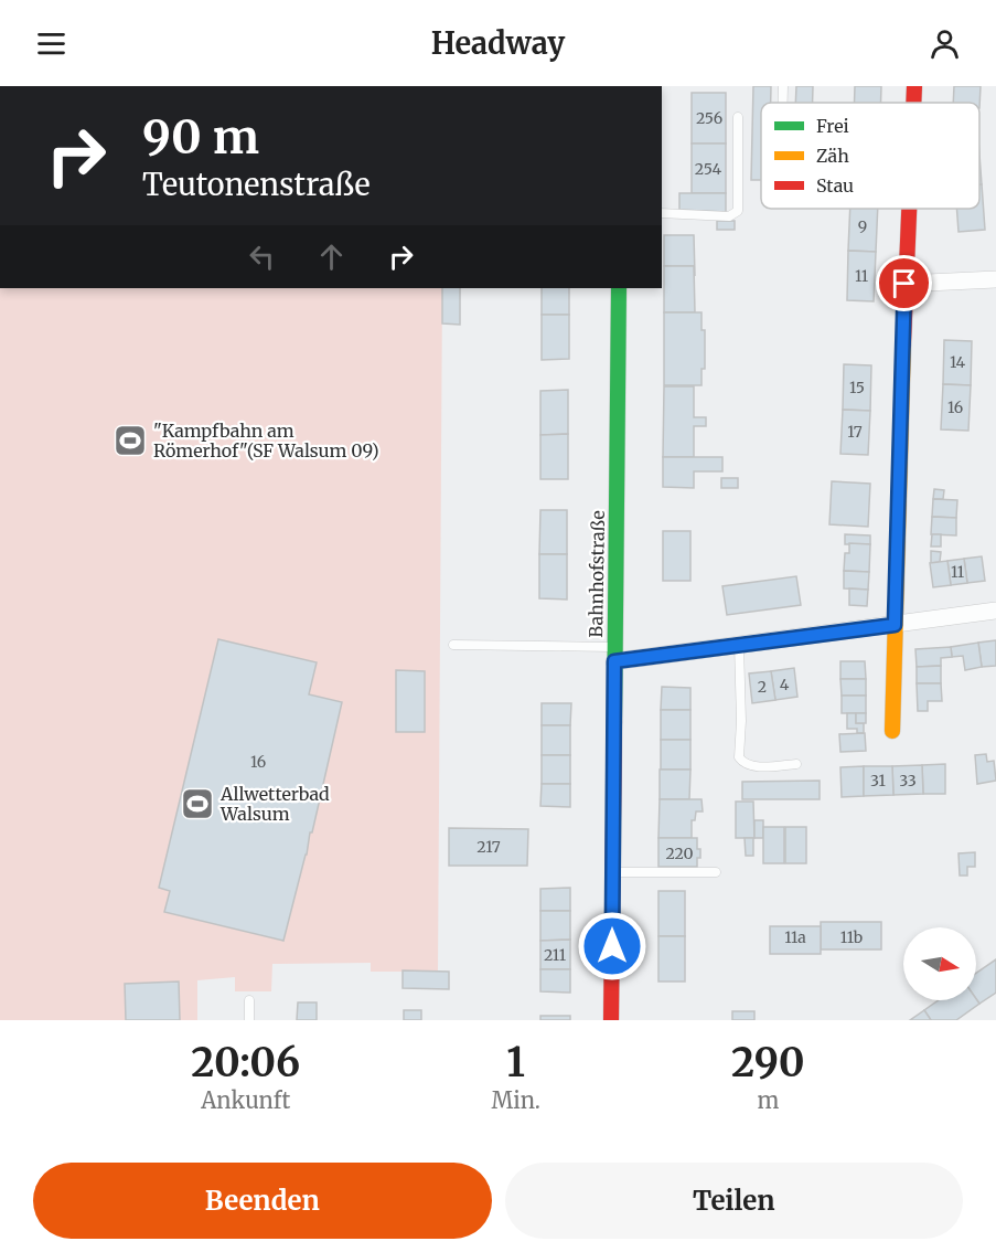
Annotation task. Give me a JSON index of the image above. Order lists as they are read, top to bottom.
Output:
{
  "streets": {
    "street": ["Bahnhofstraße"]
  },
  "places": {
    "sports": ["\"Kampfbahn am Römerhof\"(SF Walsum 09)", "Allwetterbad Walsum"]
  },
  "house_numbers": [
    "256",
    "254",
    "9",
    "11",
    "14",
    "15",
    "16",
    "17",
    "11",
    "4",
    "2",
    "16",
    "31",
    "33",
    "217",
    "220",
    "11a",
    "11b",
    "211"
  ],
  "legend": ["Frei", "Zäh", "Stau"],
  "north": "right",
  "page": {
    "header": "Headway",
    "turn": ["90 m", "Teutonenstraße"],
    "eta": [
      "20:06",
      "Ankunft",
      "1",
      "Min.",
      "290",
      "m"
    ],
    "buttons": ["Beenden", "Teilen"]
  }
}
